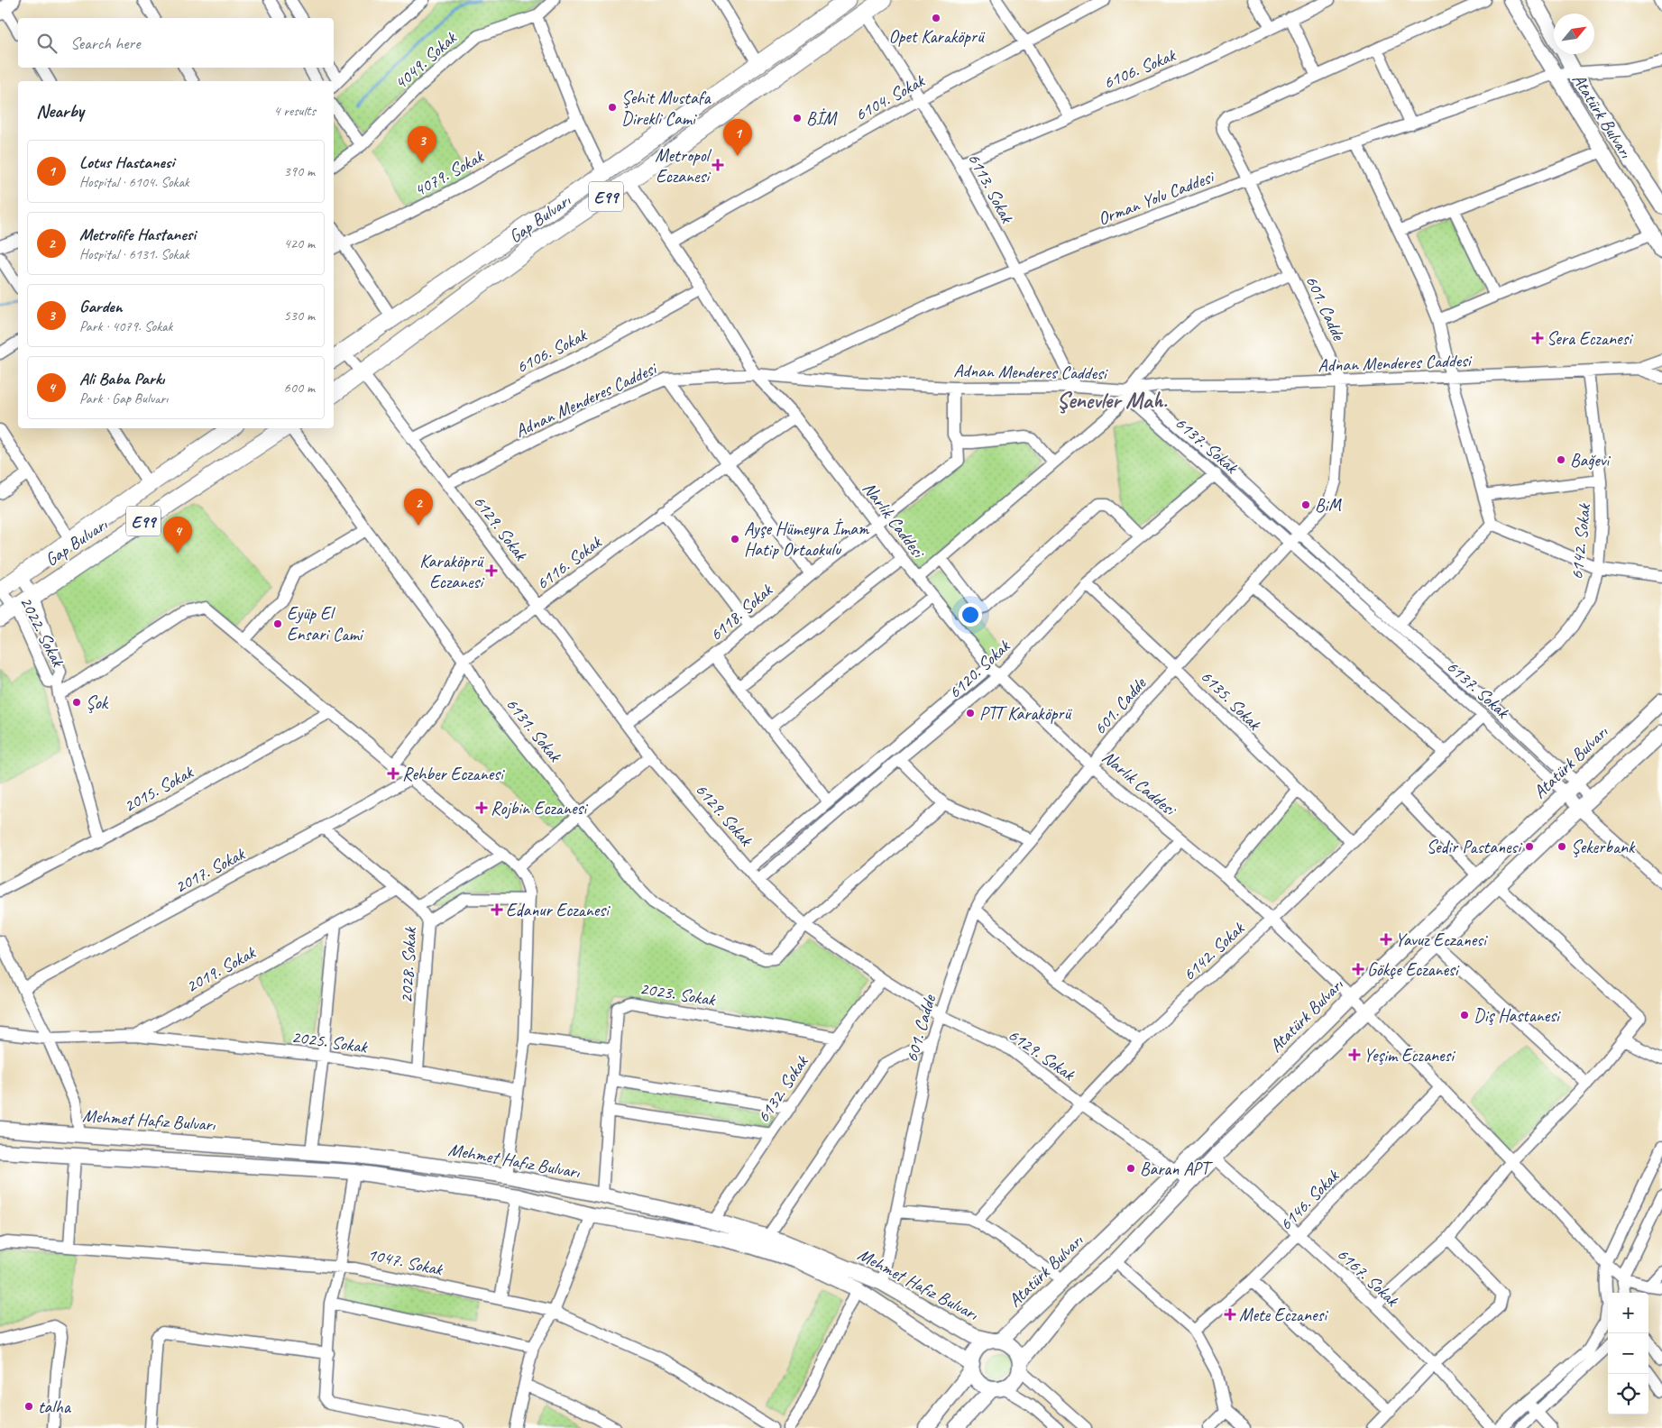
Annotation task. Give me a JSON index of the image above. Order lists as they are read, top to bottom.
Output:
{
  "streets": {
    "highway": ["E99", "Gap Bulvarı"],
    "main road": ["Atatürk Bulvarı", "Mehmet Hafız Bulvarı"],
    "street": [
      "4049. Sokak",
      "6106. Sokak",
      "6104. Sokak",
      "4079. Sokak",
      "6113. Sokak",
      "Orman Yolu Caddesi",
      "601. Cadde",
      "Adnan Menderes Caddesi",
      "6137. Sokak",
      "Narlık Caddesi",
      "6129. Sokak",
      "6142. Sokak",
      "6116. Sokak",
      "6118. Sokak",
      "2022. Sokak",
      "6120. Sokak",
      "6135. Sokak",
      "6131. Sokak",
      "2015. Sokak",
      "2017. Sokak",
      "2028. Sokak",
      "2019. Sokak",
      "2023. Sokak",
      "2025. Sokak",
      "6132. Sokak",
      "6146. Sokak",
      "1047. Sokak",
      "6167. Sokak"
    ]
  },
  "crossings": [
    ["6106. Sokak", "6113. Sokak"],
    ["6106. Sokak", "Narlık Caddesi"],
    ["6106. Sokak", "6129. Sokak"],
    ["6104. Sokak", "6113. Sokak"],
    ["6104. Sokak", "Narlık Caddesi"],
    ["Atatürk Bulvarı", "Orman Yolu Caddesi"],
    ["Atatürk Bulvarı", "6137. Sokak"],
    ["Atatürk Bulvarı", "Narlık Caddesi"],
    ["Atatürk Bulvarı", "6129. Sokak"],
    ["Atatürk Bulvarı", "Mehmet Hafız Bulvarı"],
    ["6113. Sokak", "Orman Yolu Caddesi"],
    ["6113. Sokak", "Gap Bulvarı"],
    ["6113. Sokak", "Adnan Menderes Caddesi"],
    ["Orman Yolu Caddesi", "601. Cadde"],
    ["Orman Yolu Caddesi", "Adnan Menderes Caddesi"],
    ["Gap Bulvarı", "Narlık Caddesi"],
    ["Gap Bulvarı", "6129. Sokak"],
    ["Gap Bulvarı", "2022. Sokak"],
    ["601. Cadde", "Adnan Menderes Caddesi"],
    ["601. Cadde", "6137. Sokak"],
    ["601. Cadde", "Narlık Caddesi"],
    ["601. Cadde", "6129. Sokak"],
    ["601. Cadde", "6135. Sokak"],
    ["601. Cadde", "Mehmet Hafız Bulvarı"],
    ["Adnan Menderes Caddesi", "6137. Sokak"],
    ["Adnan Menderes Caddesi", "Narlık Caddesi"],
    ["Adnan Menderes Caddesi", "6129. Sokak"],
    ["Adnan Menderes Caddesi", "6142. Sokak"],
    ["6137. Sokak", "6142. Sokak"],
    ["6137. Sokak", "6120. Sokak"],
    ["Narlık Caddesi", "6142. Sokak"],
    ["Narlık Caddesi", "6116. Sokak"],
    ["Narlık Caddesi", "6118. Sokak"],
    ["Narlık Caddesi", "6120. Sokak"],
    ["Narlık Caddesi", "6146. Sokak"],
    ["6129. Sokak", "6142. Sokak"],
    ["6129. Sokak", "6116. Sokak"],
    ["6129. Sokak", "6118. Sokak"],
    ["6129. Sokak", "6120. Sokak"],
    ["6129. Sokak", "6131. Sokak"],
    ["6129. Sokak", "6132. Sokak"],
    ["6142. Sokak", "6135. Sokak"],
    ["6116. Sokak", "6131. Sokak"],
    ["2022. Sokak", "2015. Sokak"],
    ["6120. Sokak", "6135. Sokak"],
    ["2017. Sokak", "2028. Sokak"],
    ["2028. Sokak", "2019. Sokak"],
    ["2028. Sokak", "2025. Sokak"],
    ["2019. Sokak", "2025. Sokak"],
    ["2023. Sokak", "6132. Sokak"],
    ["2023. Sokak", "Mehmet Hafız Bulvarı"],
    ["6132. Sokak", "Mehmet Hafız Bulvarı"],
    ["6146. Sokak", "6167. Sokak"]
  ],
  "districts": ["Şenevler Mah."],
  "places": {
    "other": [
      "Opet Karaköprü",
      "Şehit Mustafa Direkli Cami",
      "BİM",
      "Bağevi",
      "BiM",
      "Ayşe Hümeyra İmam Hatip Ortaokulu",
      "Eyüp El Ensari Cami",
      "Şok",
      "PTT Karaköprü",
      "Sedir Pastanesi",
      "Şekerbank",
      "Diş Hastanesi",
      "Baran APT",
      "talha"
    ],
    "health": [
      "Metropol Eczanesi",
      "Sera Eczanesi",
      "Karaköprü Eczanesi",
      "Rehber Eczanesi",
      "Rojbin Eczanesi",
      "Edanur Eczanesi",
      "Yavuz Eczanesi",
      "Gökçe Eczanesi",
      "Yeşim Eczanesi",
      "Mete Eczanesi"
    ]
  },
  "north": "top right",
  "page": {
    "search": "Search here",
    "heading": ["Nearby", "4 results"],
    "pins": [
      "1",
      "3",
      "2",
      "4"
    ],
    "list": [
      {
        "mark": "1",
        "name": "Lotus Hastanesi",
        "note": "Hospital · 6104. Sokak",
        "value": "390 m"
      },
      {
        "mark": "2",
        "name": "Metrolife Hastanesi",
        "note": "Hospital · 6131. Sokak",
        "value": "420 m"
      },
      {
        "mark": "3",
        "name": "Garden",
        "note": "Park · 4079. Sokak",
        "value": "530 m"
      },
      {
        "mark": "4",
        "name": "Ali Baba Parkı",
        "note": "Park · Gap Bulvarı",
        "value": "600 m"
      }
    ],
    "map_buttons": ["+", "−"]
  }
}
